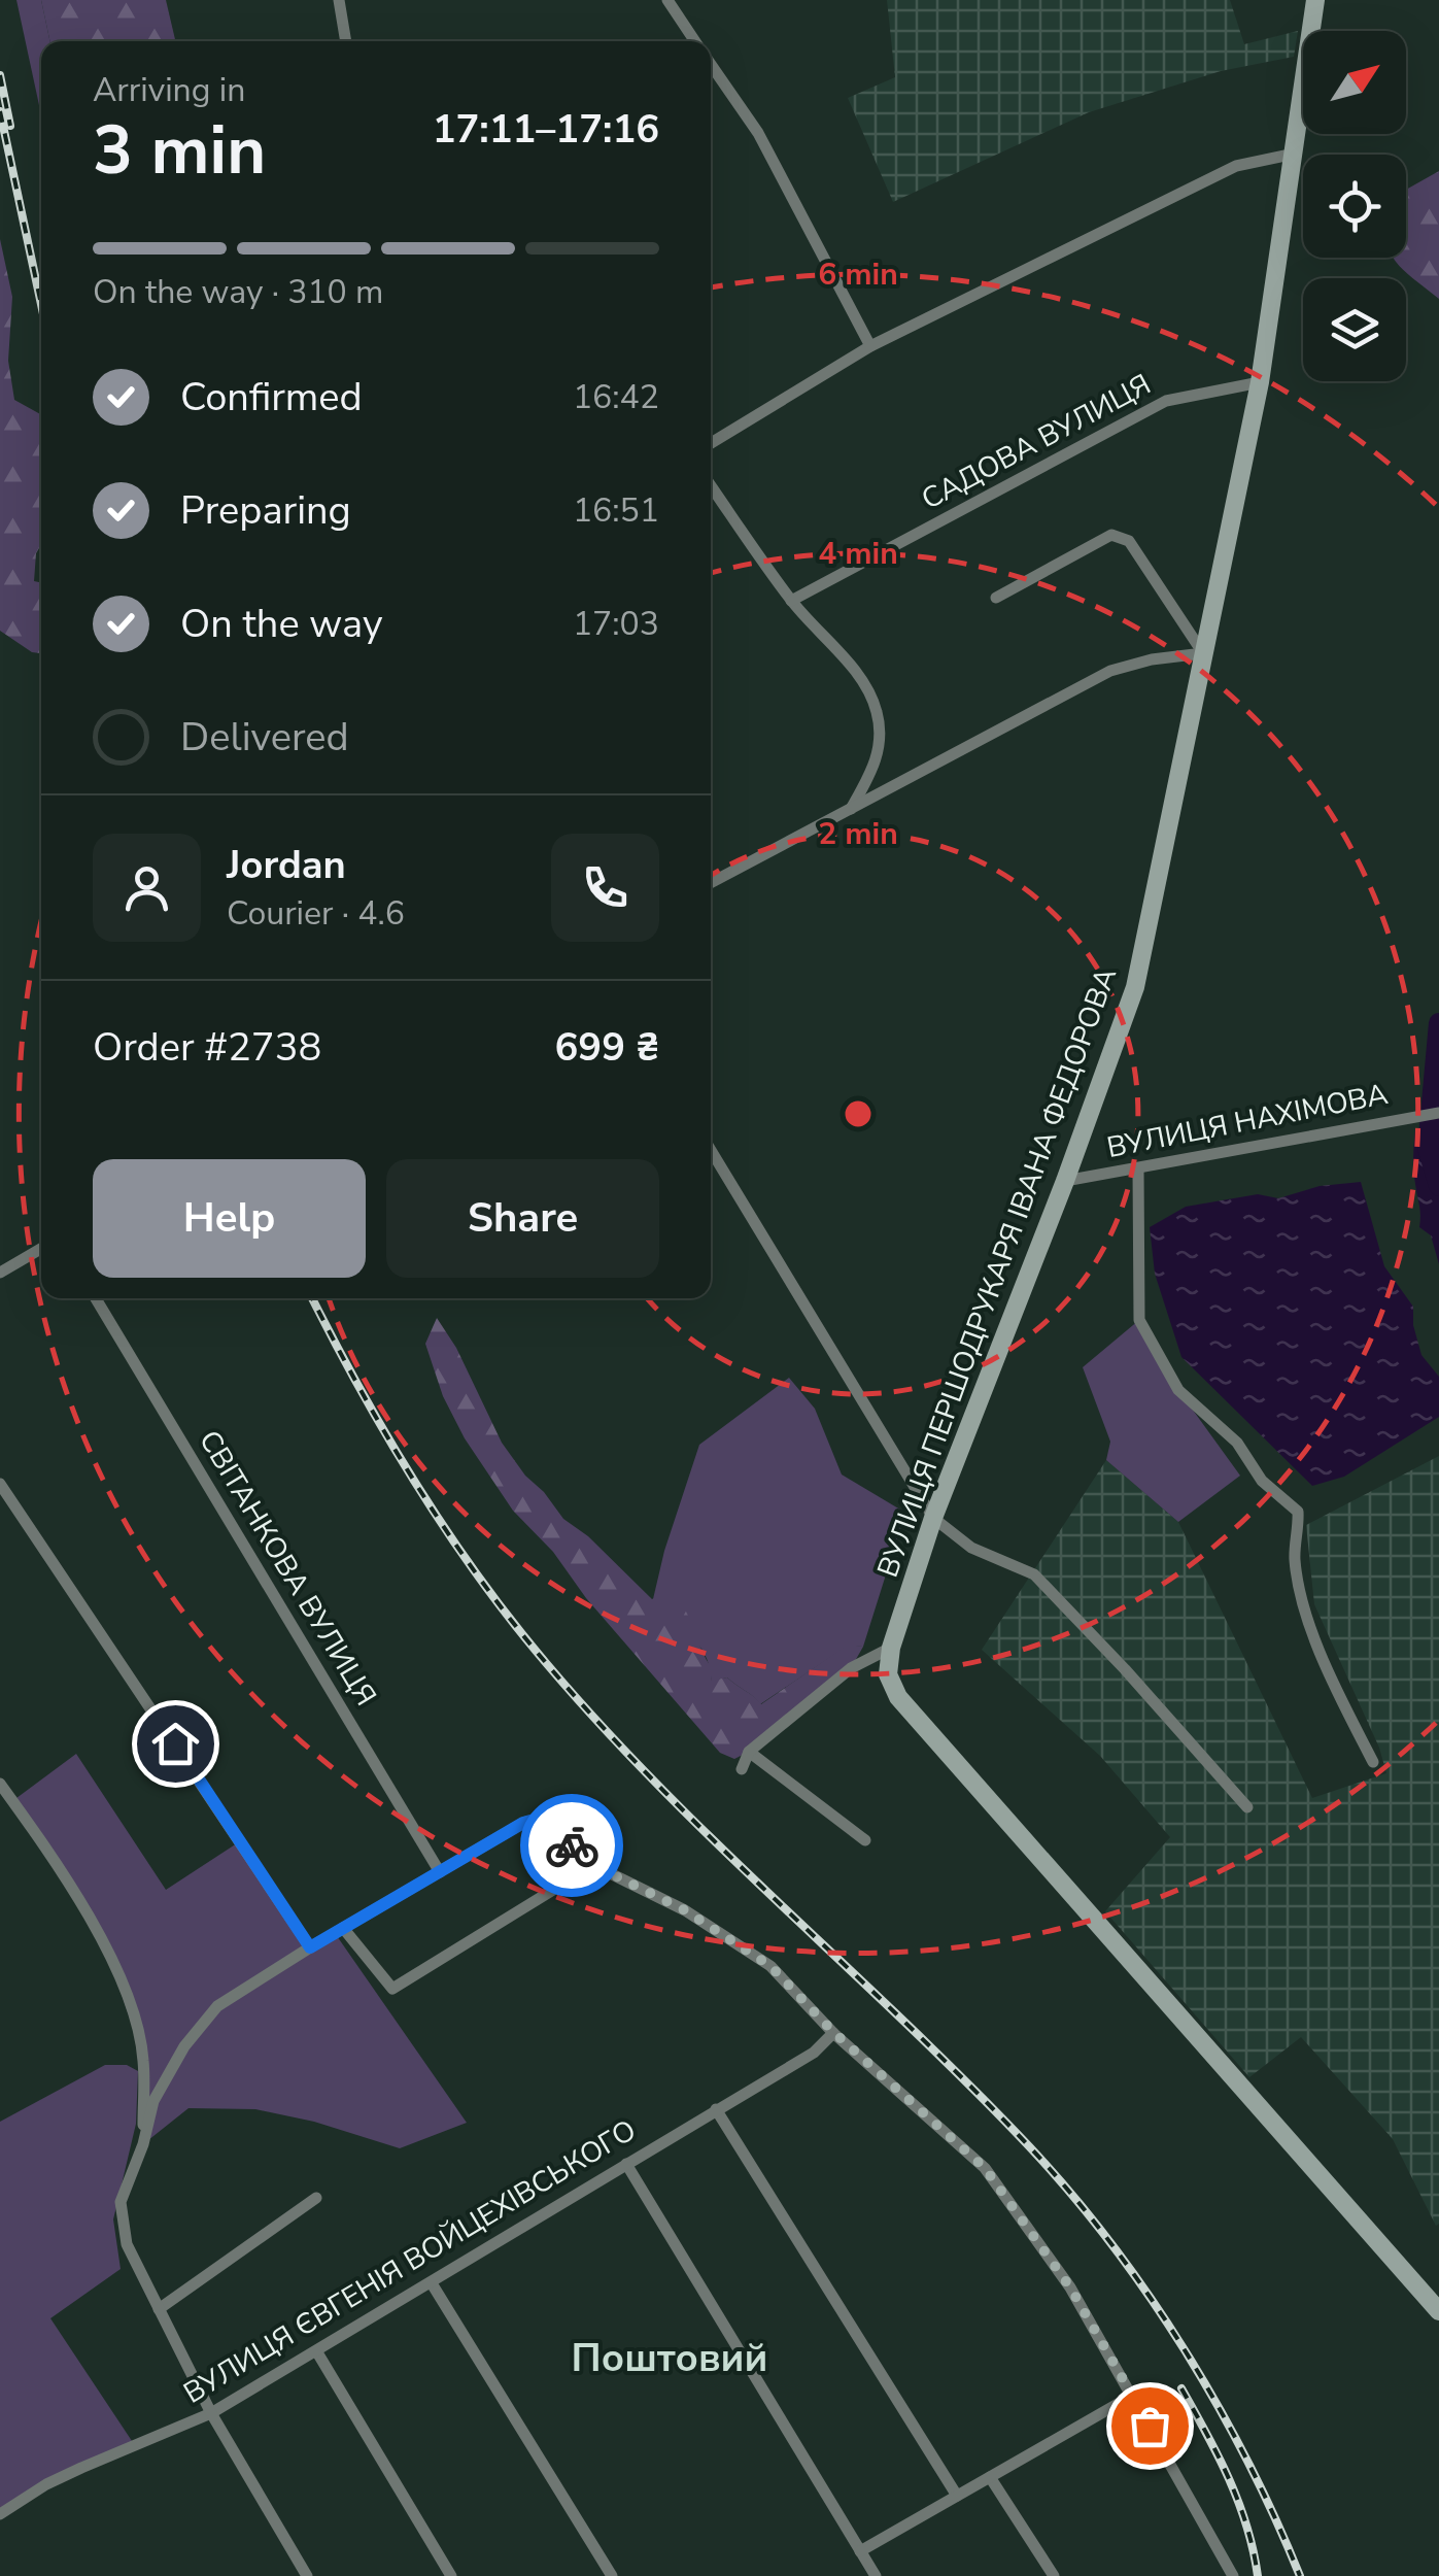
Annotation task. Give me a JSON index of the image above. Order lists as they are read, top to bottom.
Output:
{
  "streets": {
    "street": [
      "САДОВА ВУЛИЦЯ",
      "ВУЛИЦЯ НАХІМОВА",
      "ВУЛИЦЯ ПЕРШОДРУКАРЯ ІВАНА ФЕДОРОВА",
      "СВІТАНКОВА ВУЛИЦЯ",
      "ВУЛИЦЯ ЄВГЕНІЯ ВОЙЦЕХІВСЬКОГО"
    ]
  },
  "crossings": [
    ["САДОВА ВУЛИЦЯ", "ВУЛИЦЯ ПЕРШОДРУКАРЯ ІВАНА ФЕДОРОВА"],
    ["ВУЛИЦЯ НАХІМОВА", "ВУЛИЦЯ ПЕРШОДРУКАРЯ ІВАНА ФЕДОРОВА"]
  ],
  "districts": ["Поштовий"],
  "north": "top right",
  "page": {
    "heading": ["3 min", "Arriving in", "17:11–17:16"],
    "panel": [
      "Jordan",
      "Courier · 4.6",
      "Order #2738",
      "699 ₴"
    ],
    "bar": "On the way · 310 m",
    "list": [
      ["Confirmed", "16:42"],
      ["Preparing", "16:51"],
      ["On the way", "17:03"],
      "Delivered"
    ],
    "buttons": ["Help", "Share"]
  },
  "rings": ["6 min", "4 min", "2 min"]
}
